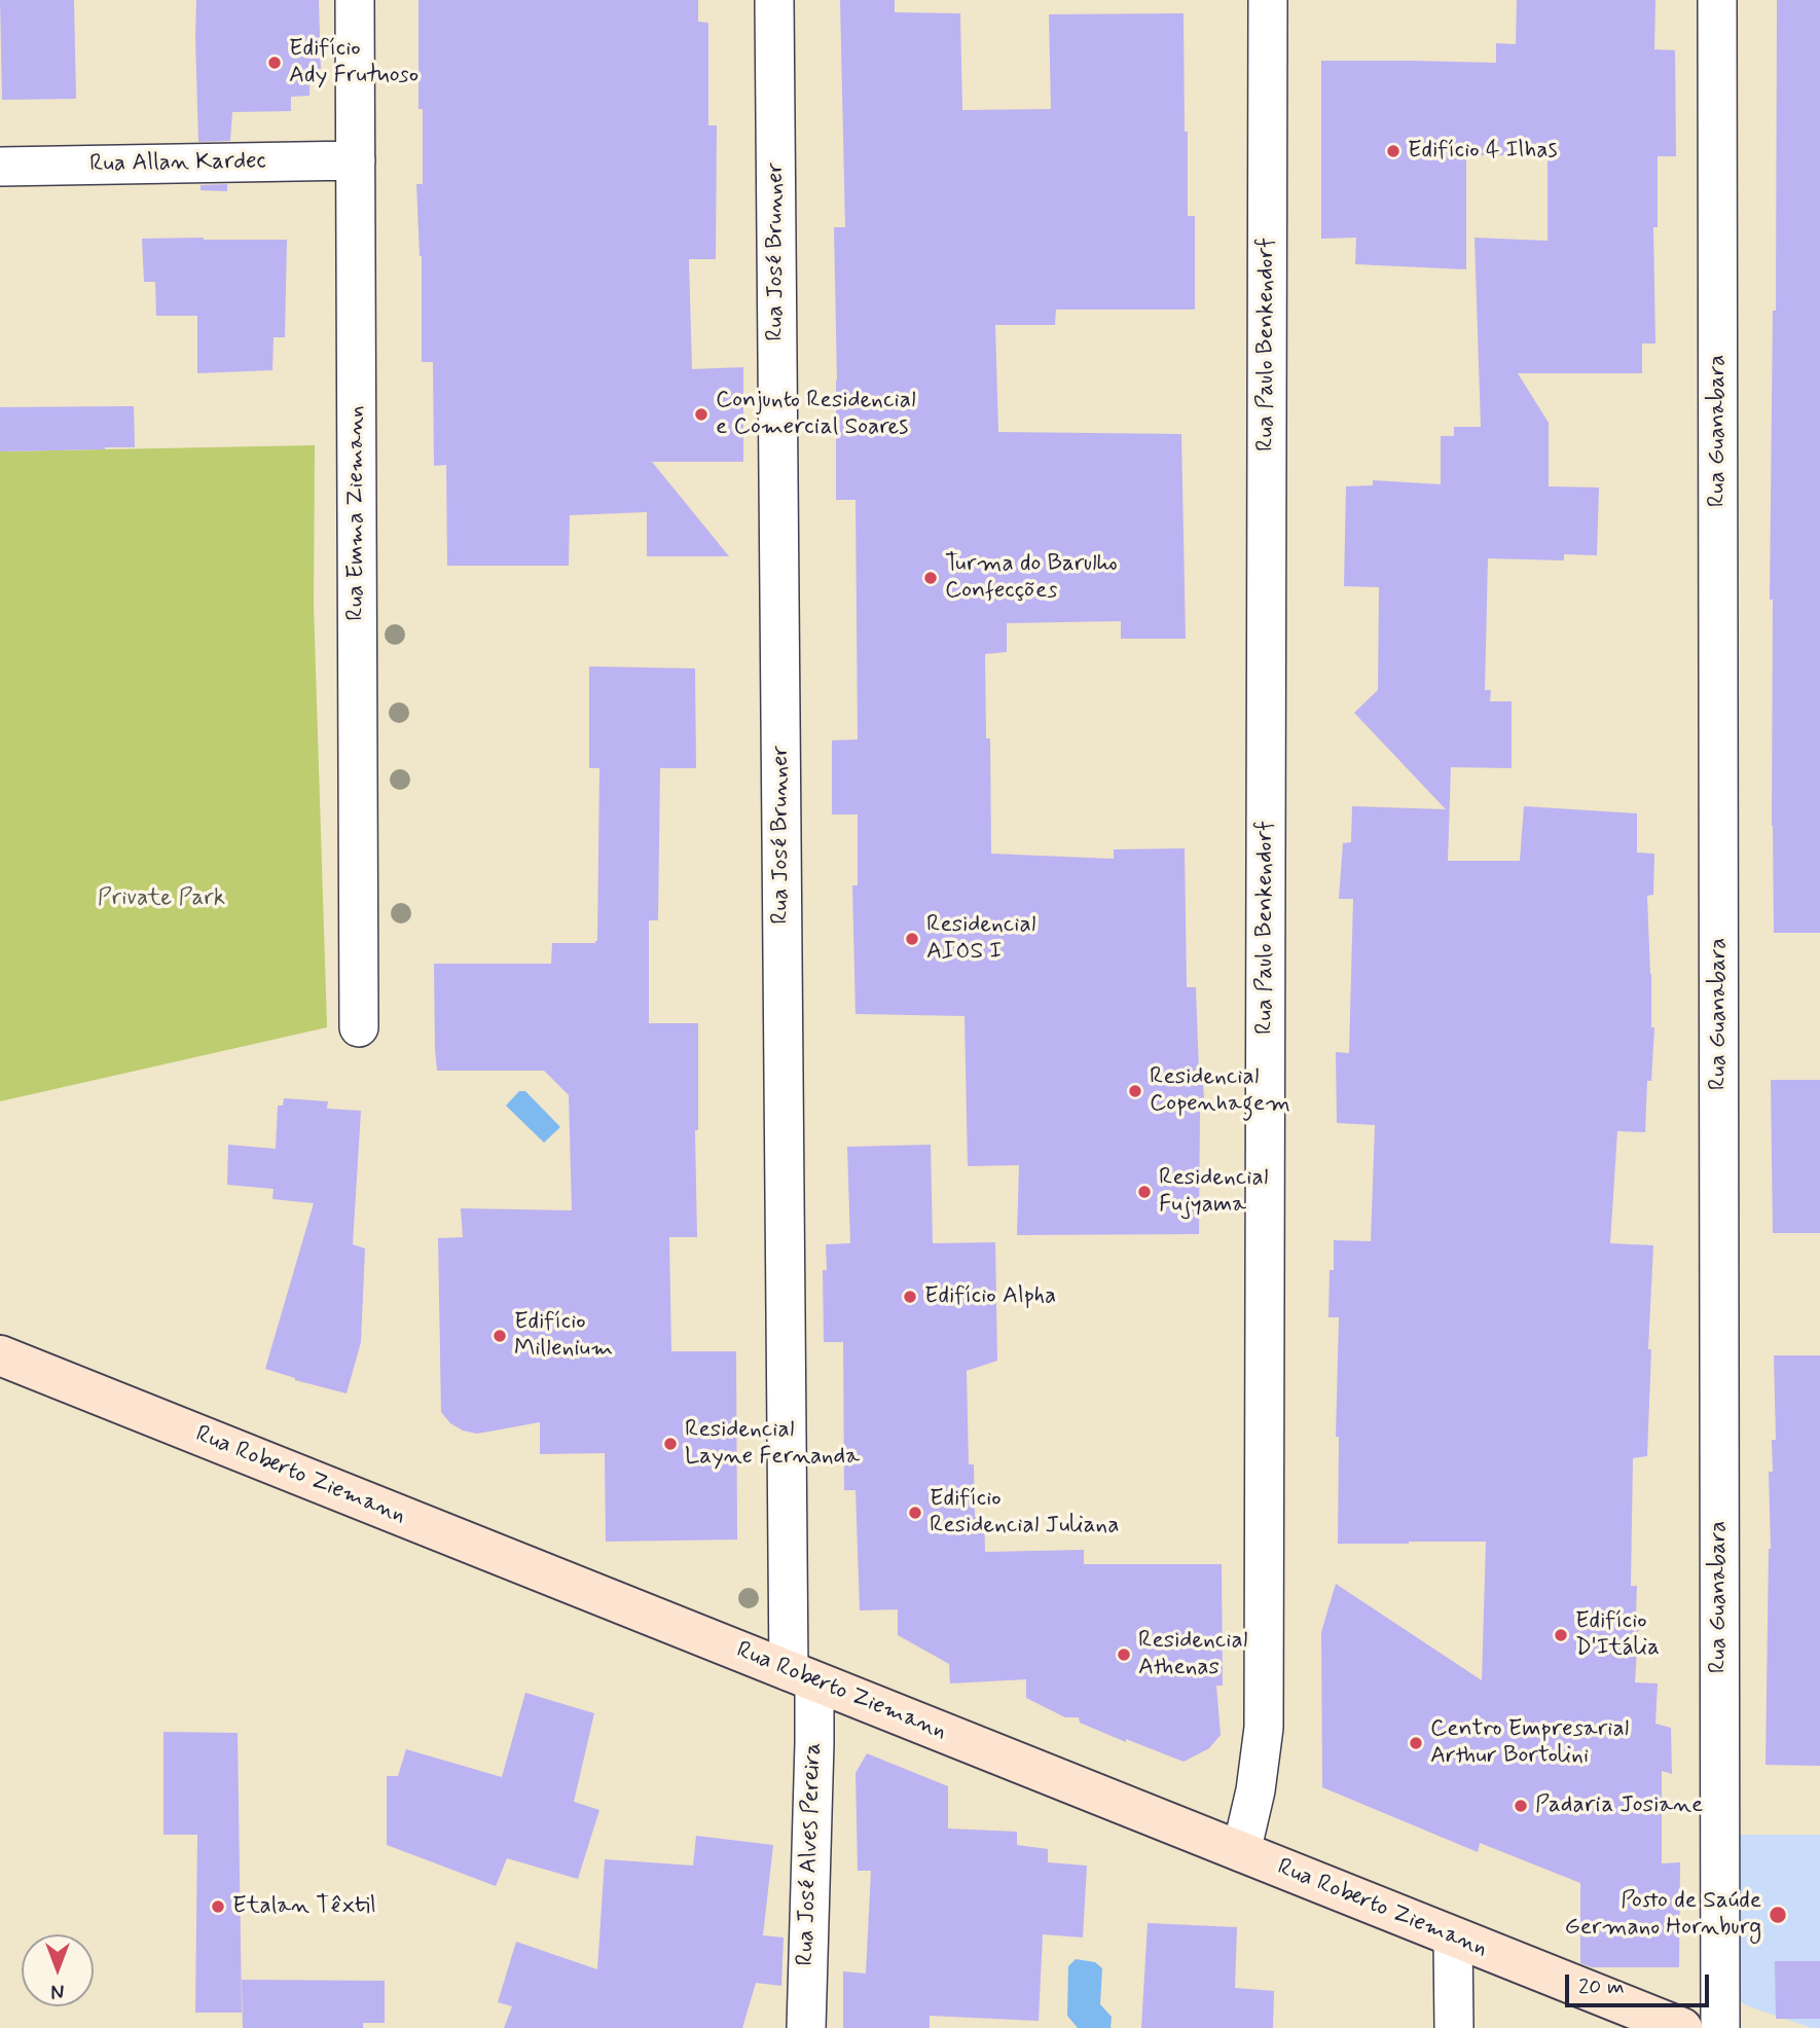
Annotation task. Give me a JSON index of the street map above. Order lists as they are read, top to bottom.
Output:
{
  "streets": {
    "main road": ["Rua Roberto Ziemann"],
    "street": [
      "Rua Allan Kardec",
      "Rua José Brunner",
      "Rua Paulo Benkendorf",
      "Rua Guanabara",
      "Rua Emma Ziemann",
      "Rua José Alves Pereira"
    ]
  },
  "crossings": [
    ["Rua Allan Kardec", "Rua Emma Ziemann"],
    ["Rua José Brunner", "Rua Roberto Ziemann"],
    ["Rua José Brunner", "Rua José Alves Pereira"],
    ["Rua Paulo Benkendorf", "Rua Roberto Ziemann"],
    ["Rua Roberto Ziemann", "Rua José Alves Pereira"]
  ],
  "parks": ["Private Park"],
  "places": [
    "Edifício Ady Frutuoso",
    "Edifício 4 Ilhas",
    "Conjunto Residencial e Comercial Soares",
    "Turma do Barulho Confecções",
    "Residencial AIOS I",
    "Residencial Copenhagem",
    "Residencial Fujyama",
    "Edifício Alpha",
    "Edifício Millenium",
    "Residencial Layne Fernanda",
    "Edifício Residencial Juliana",
    "Edifício D'Itália",
    "Residencial Athenas",
    "Centro Empresarial Arthur Bortolini",
    "Padaria Josiane",
    "Etalan Têxtil",
    "Posto de Saúde Germano Hornburg"
  ],
  "scale_bar": "20 m",
  "north": "bottom"
}
